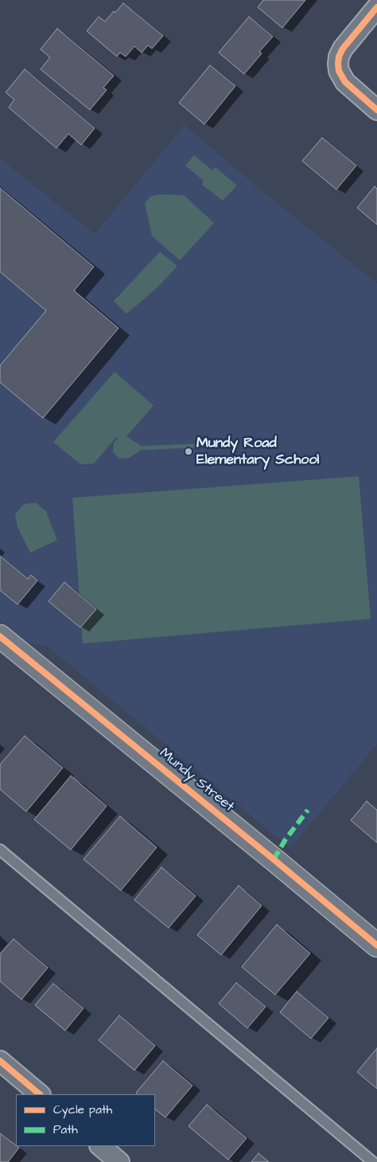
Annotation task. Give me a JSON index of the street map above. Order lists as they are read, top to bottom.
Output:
{
  "streets": {
    "street": ["Mundy Street"]
  },
  "places": ["Mundy Road Elementary School"],
  "legend": ["Cycle path", "Path"]
}
